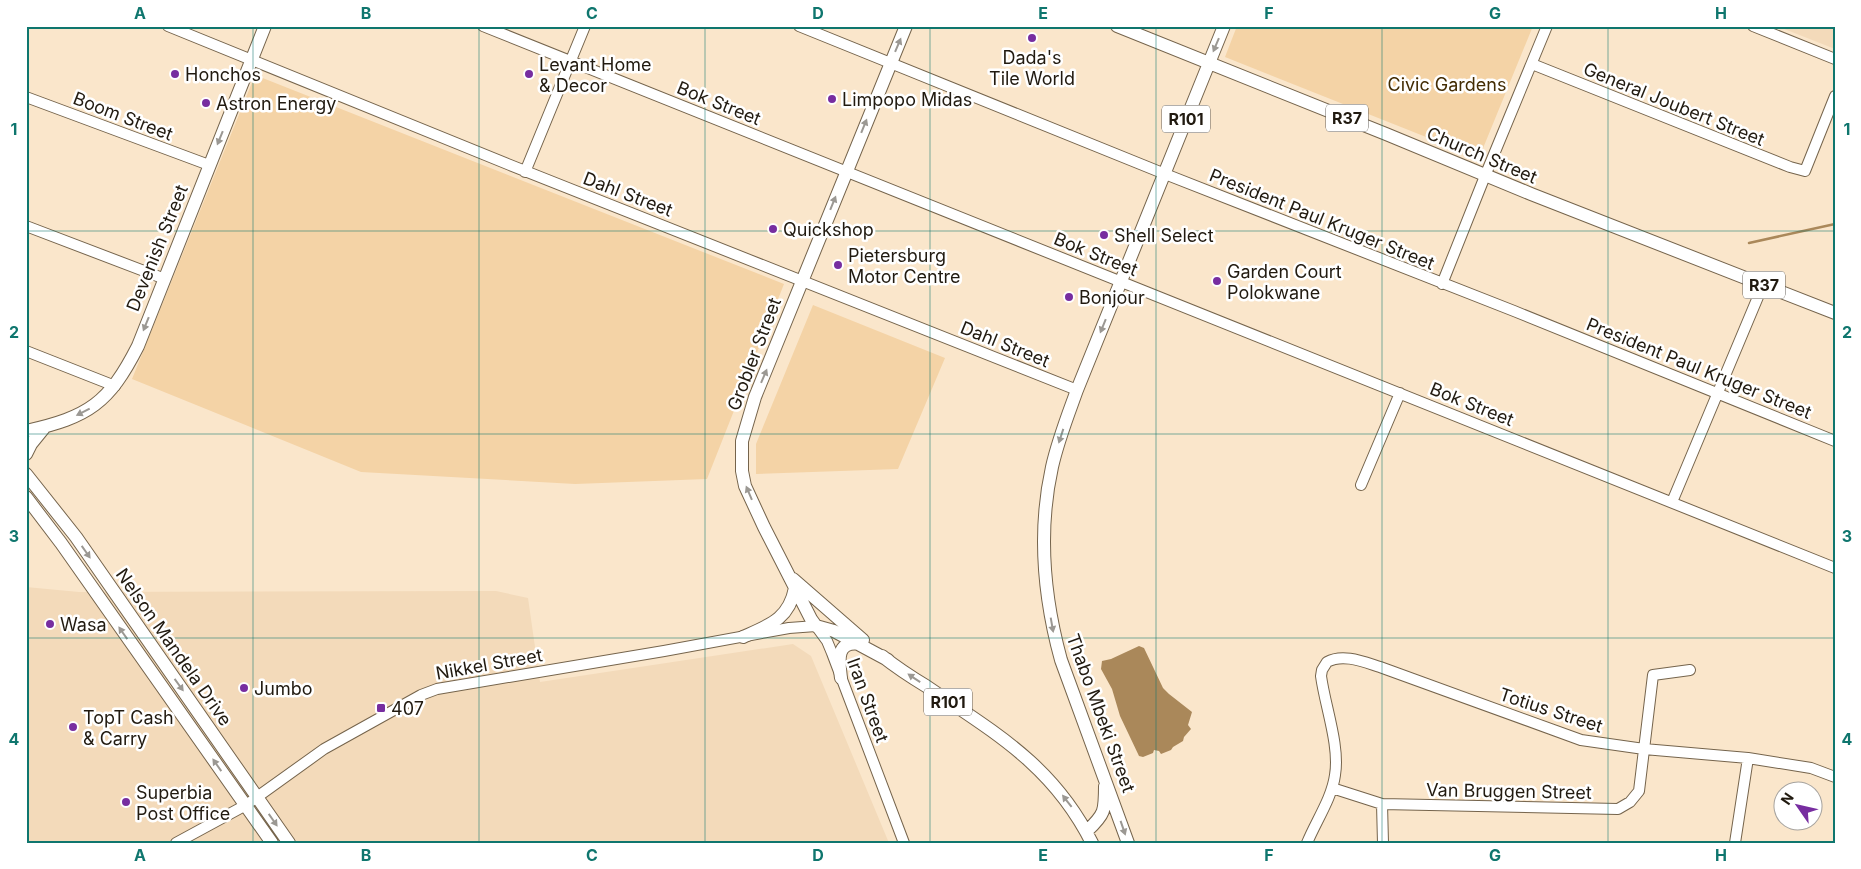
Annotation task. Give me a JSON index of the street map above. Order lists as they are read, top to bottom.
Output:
{
  "streets": {
    "main road": [
      "R37",
      "R101",
      "Church Street",
      "Devenish Street",
      "Grobler Street",
      "Nelson Mandela Drive",
      "Iran Street",
      "Thabo Mbeki Street"
    ],
    "street": [
      "Bok Street",
      "General Joubert Street",
      "Boom Street",
      "Dahl Street",
      "President Paul Kruger Street",
      "Nikkel Street",
      "Totius Street",
      "Van Bruggen Street"
    ]
  },
  "crossings": [
    ["Bok Street", "Grobler Street"],
    ["Bok Street", "Thabo Mbeki Street"],
    ["Boom Street", "Devenish Street"],
    ["Church Street", "Thabo Mbeki Street"],
    ["Dahl Street", "Devenish Street"],
    ["Dahl Street", "Grobler Street"],
    ["Dahl Street", "Thabo Mbeki Street"],
    ["President Paul Kruger Street", "Grobler Street"],
    ["President Paul Kruger Street", "Thabo Mbeki Street"],
    ["Grobler Street", "Nikkel Street"],
    ["Grobler Street", "Iran Street"],
    ["Nelson Mandela Drive", "Nikkel Street"],
    ["Nikkel Street", "Iran Street"],
    ["Totius Street", "Van Bruggen Street"]
  ],
  "one_way": ["Devenish Street", "Grobler Street", "Thabo Mbeki Street"],
  "parks": ["Civic Gardens"],
  "places": {
    "other": [
      "Dada's Tile World",
      "Honchos",
      "Levant Home & Decor",
      "Limpopo Midas",
      "Astron Energy",
      "Quickshop",
      "Shell Select",
      "Pietersburg Motor Centre",
      "Garden Court Polokwane",
      "Bonjour",
      "Wasa",
      "Jumbo",
      "TopT Cash & Carry",
      "Superbia Post Office"
    ],
    "transit": ["407"]
  },
  "north": "top left",
  "grid": {
    "columns": [
      "A",
      "B",
      "C",
      "D",
      "E",
      "F",
      "G",
      "H"
    ],
    "rows": [
      "1",
      "2",
      "3",
      "4"
    ]
  }
}
